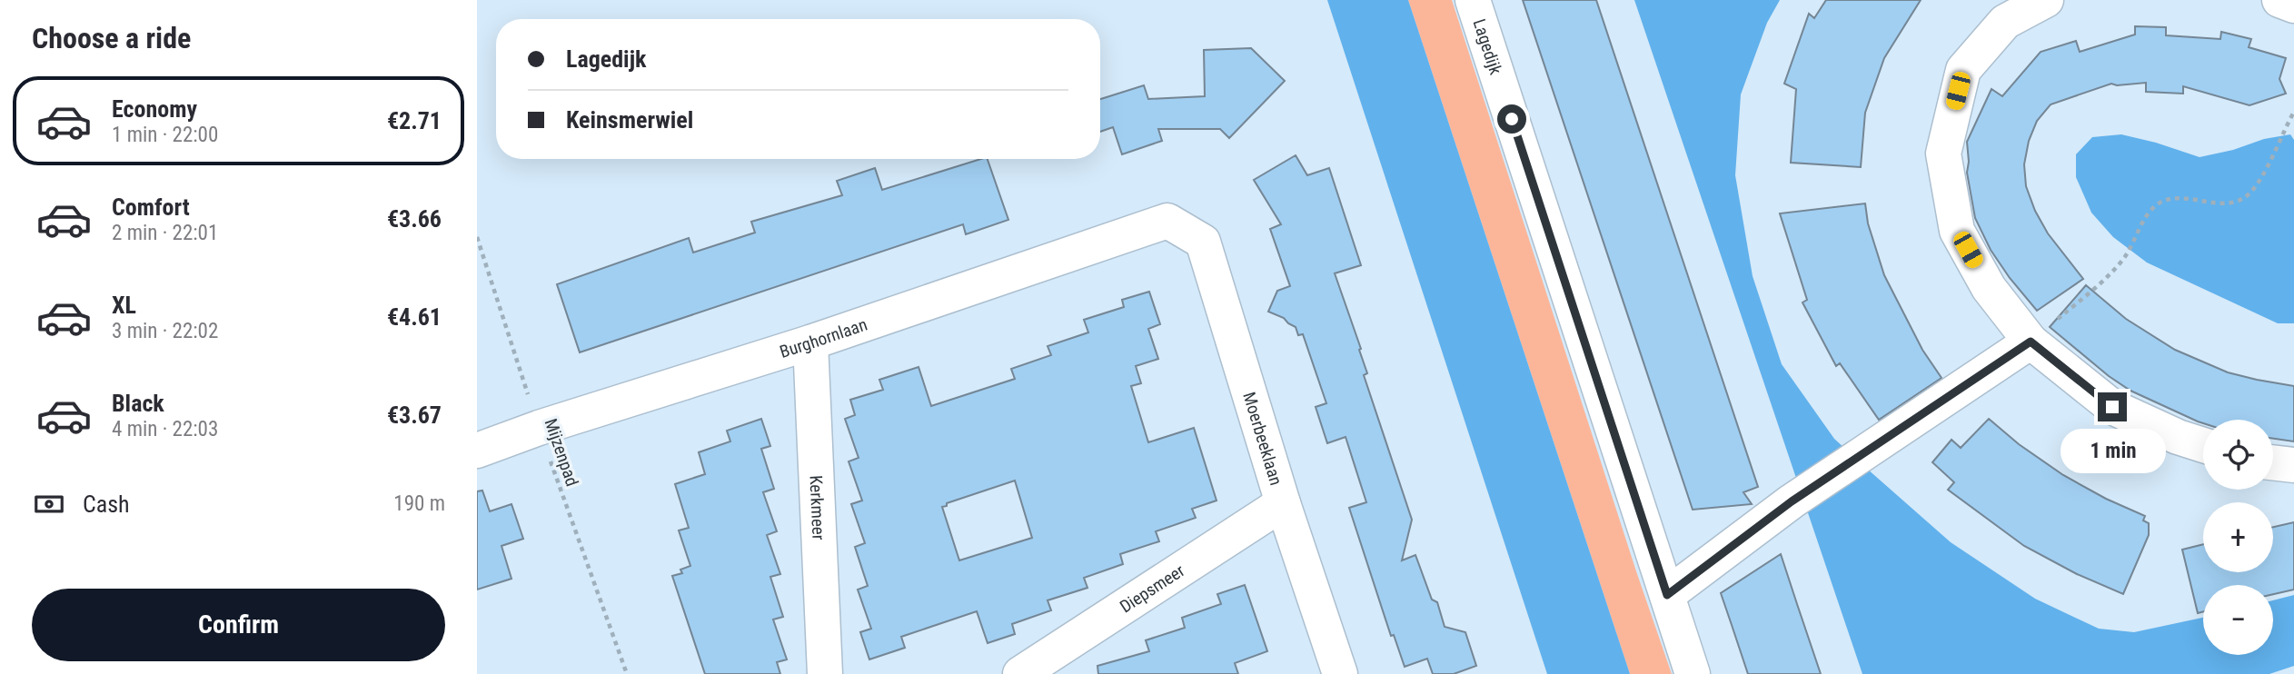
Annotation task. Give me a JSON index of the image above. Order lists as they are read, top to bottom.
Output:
{
  "streets": {
    "street": [
      "Lagedijk",
      "Burghornlaan",
      "Moerbeeklaan",
      "Kerkmeer",
      "Diepsmeer"
    ],
    "path": ["Mijzenpad"]
  },
  "crossings": [
    ["Burghornlaan", "Moerbeeklaan"],
    ["Burghornlaan", "Mijzenpad"],
    ["Burghornlaan", "Kerkmeer"],
    ["Moerbeeklaan", "Diepsmeer"]
  ],
  "page": {
    "heading": "Choose a ride",
    "banner": ["Lagedijk", "Keinsmerwiel"],
    "list": [
      {
        "name": "Economy",
        "note": "1 min · 22:00",
        "value": "€2.71"
      },
      {
        "name": "Comfort",
        "note": "2 min · 22:01",
        "value": "€3.66"
      },
      {
        "name": "XL",
        "note": "3 min · 22:02",
        "value": "€4.61"
      },
      {
        "name": "Black",
        "note": "4 min · 22:03",
        "value": "€3.67"
      }
    ],
    "map_buttons": ["+", "−"],
    "bubble": "1 min",
    "pay": ["Cash", "190 m"],
    "buttons": "Confirm"
  }
}
